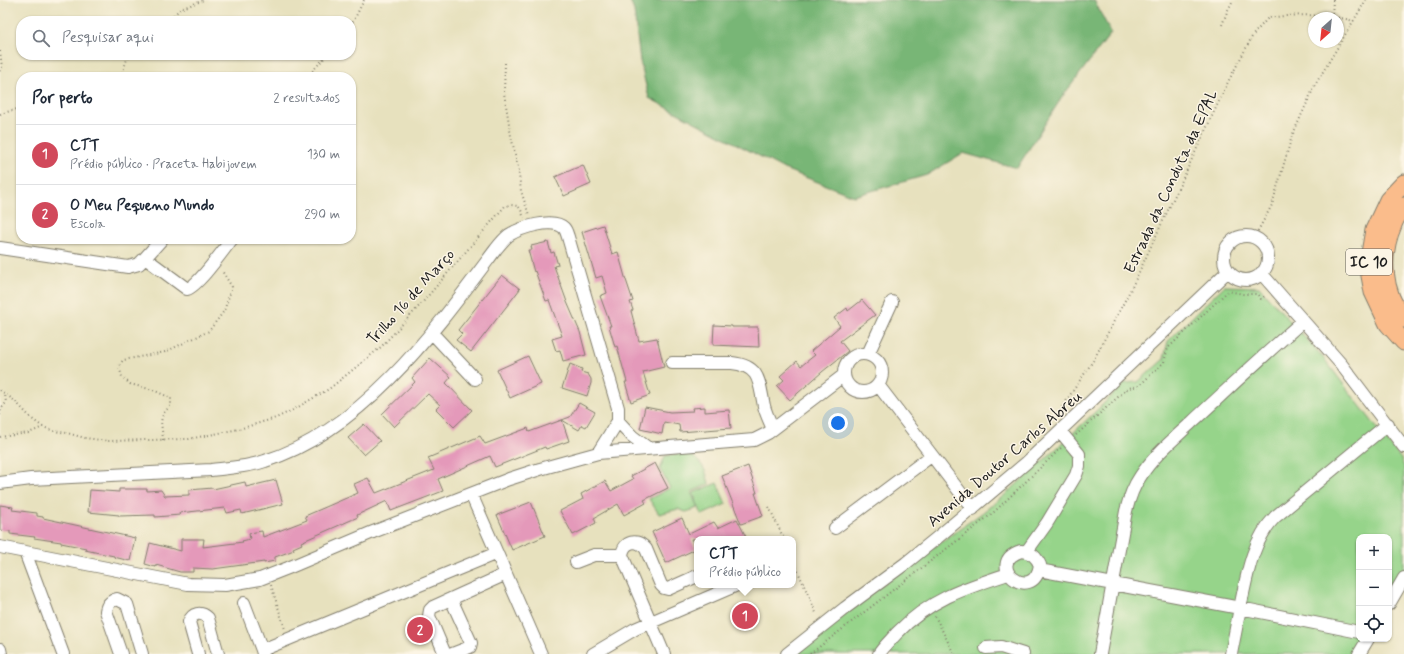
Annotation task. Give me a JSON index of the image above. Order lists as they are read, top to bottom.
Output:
{
  "streets": {
    "highway": ["IC 10"],
    "street": ["Avenida Doutor Carlos Abreu"],
    "path": ["Estrada da Conduta da EPAL", "Trilho 16 de Março"]
  },
  "crossings": [
    ["Estrada da Conduta da EPAL", "Avenida Doutor Carlos Abreu"]
  ],
  "north": "bottom left",
  "page": {
    "search": "Pesquisar aqui",
    "heading": ["Por perto", "2 resultados"],
    "list": [
      {
        "mark": "1",
        "name": "CTT",
        "note": "Prédio público · Praceta Habijovem",
        "value": "130 m"
      },
      {
        "mark": "2",
        "name": "O Meu Pequeno Mundo",
        "note": "Escola",
        "value": "290 m"
      }
    ],
    "map_buttons": ["+", "−"],
    "popup": ["CTT", "Prédio público"],
    "pins": ["1", "2"]
  }
}
